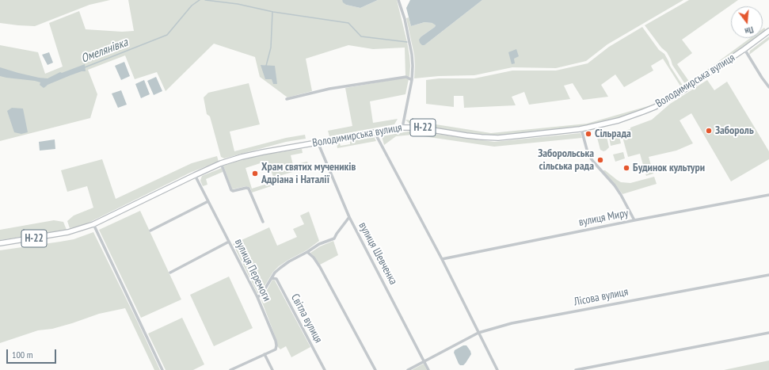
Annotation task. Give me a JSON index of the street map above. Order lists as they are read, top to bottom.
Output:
{
  "streets": {
    "main road": ["Володимирська вулиця", "Н-22"],
    "street": [
      "вулиця Миру",
      "вулиця Шевченка",
      "вулиця Перемоги",
      "Лісова вулиця",
      "Світла вулиця"
    ]
  },
  "crossings": [
    ["Володимирська вулиця", "вулиця Шевченка"],
    ["Володимирська вулиця", "вулиця Перемоги"],
    ["вулиця Шевченка", "Лісова вулиця"]
  ],
  "water": ["Омелянівка"],
  "places": [
    "Забороль",
    "Сільрада",
    "Заборольська сільська рада",
    "Будинок культури",
    "Храм святих мучеників Адріана і Наталії"
  ],
  "scale_bar": "100 m",
  "north": "bottom"
}
